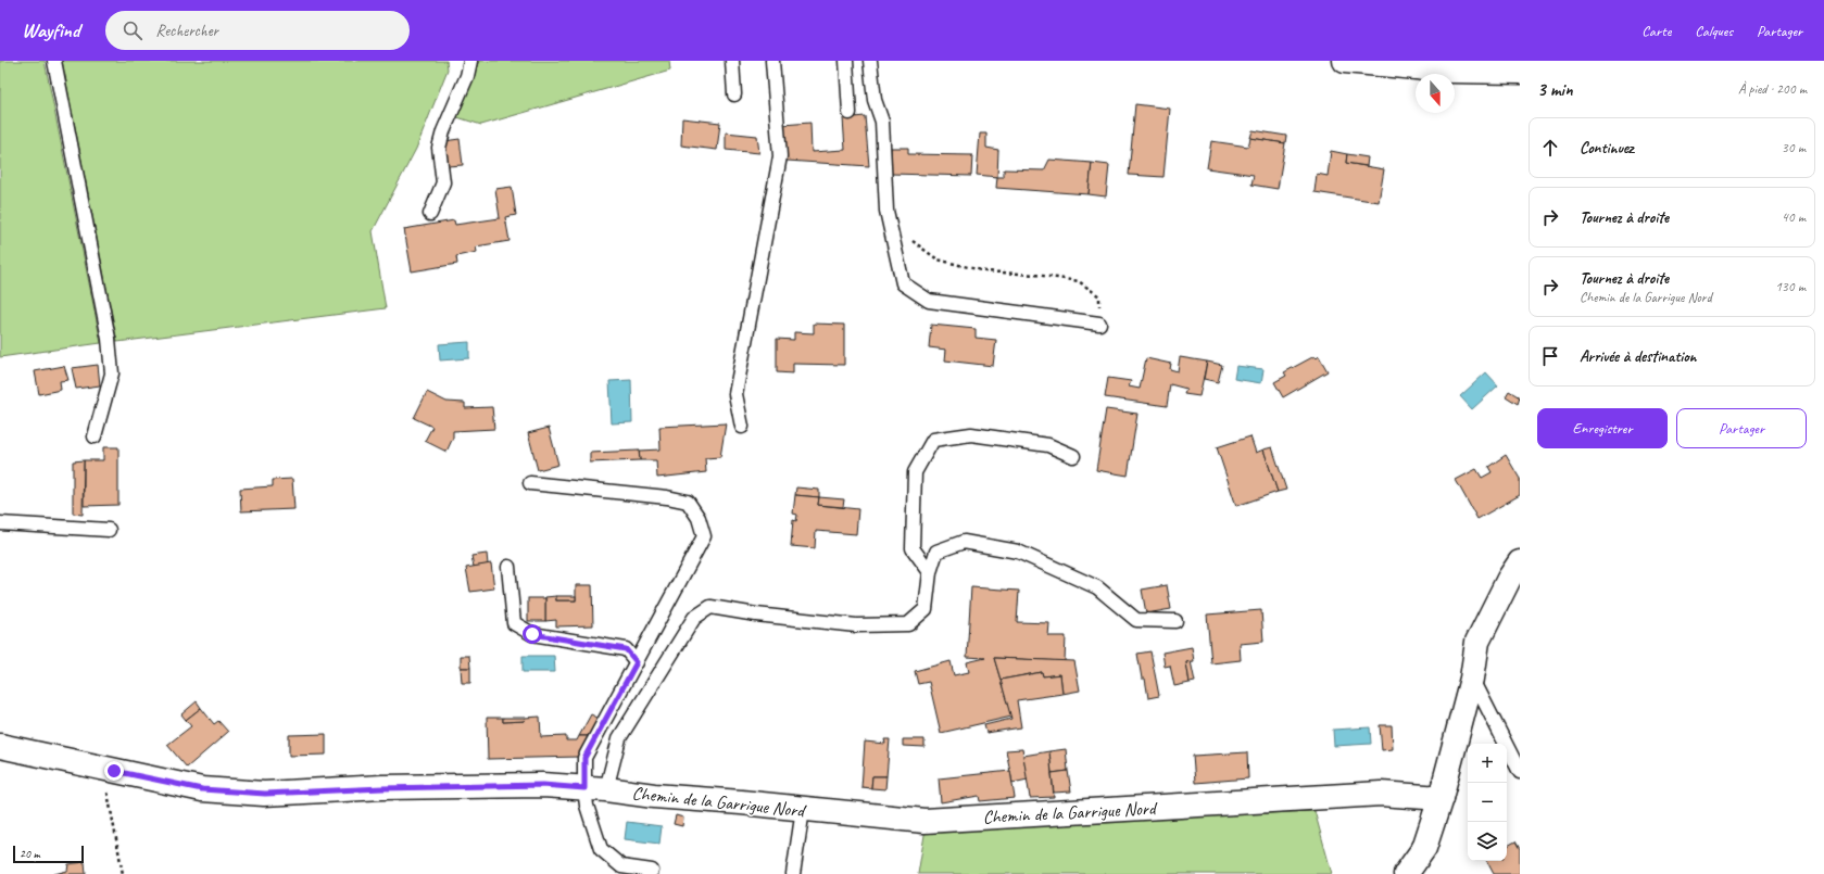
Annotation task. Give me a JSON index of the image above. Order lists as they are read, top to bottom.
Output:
{
  "streets": {
    "street": ["Chemin de la Garrigue Nord"]
  },
  "scale_bar": "20 m",
  "north": "bottom",
  "page": {
    "header": "Wayfind",
    "search": "Rechercher",
    "nav": ["Carte", "Calques", "Partager"],
    "heading": ["3 min", "À pied · 200 m"],
    "list": [
      ["Continuez", "30 m"],
      ["Tournez à droite", "40 m"],
      ["Tournez à droite", "Chemin de la Garrigue Nord", "130 m"],
      "Arrivée à destination"
    ],
    "buttons": ["Enregistrer", "Partager"],
    "map_buttons": ["+", "−"],
    "scale": "20 m"
  }
}
